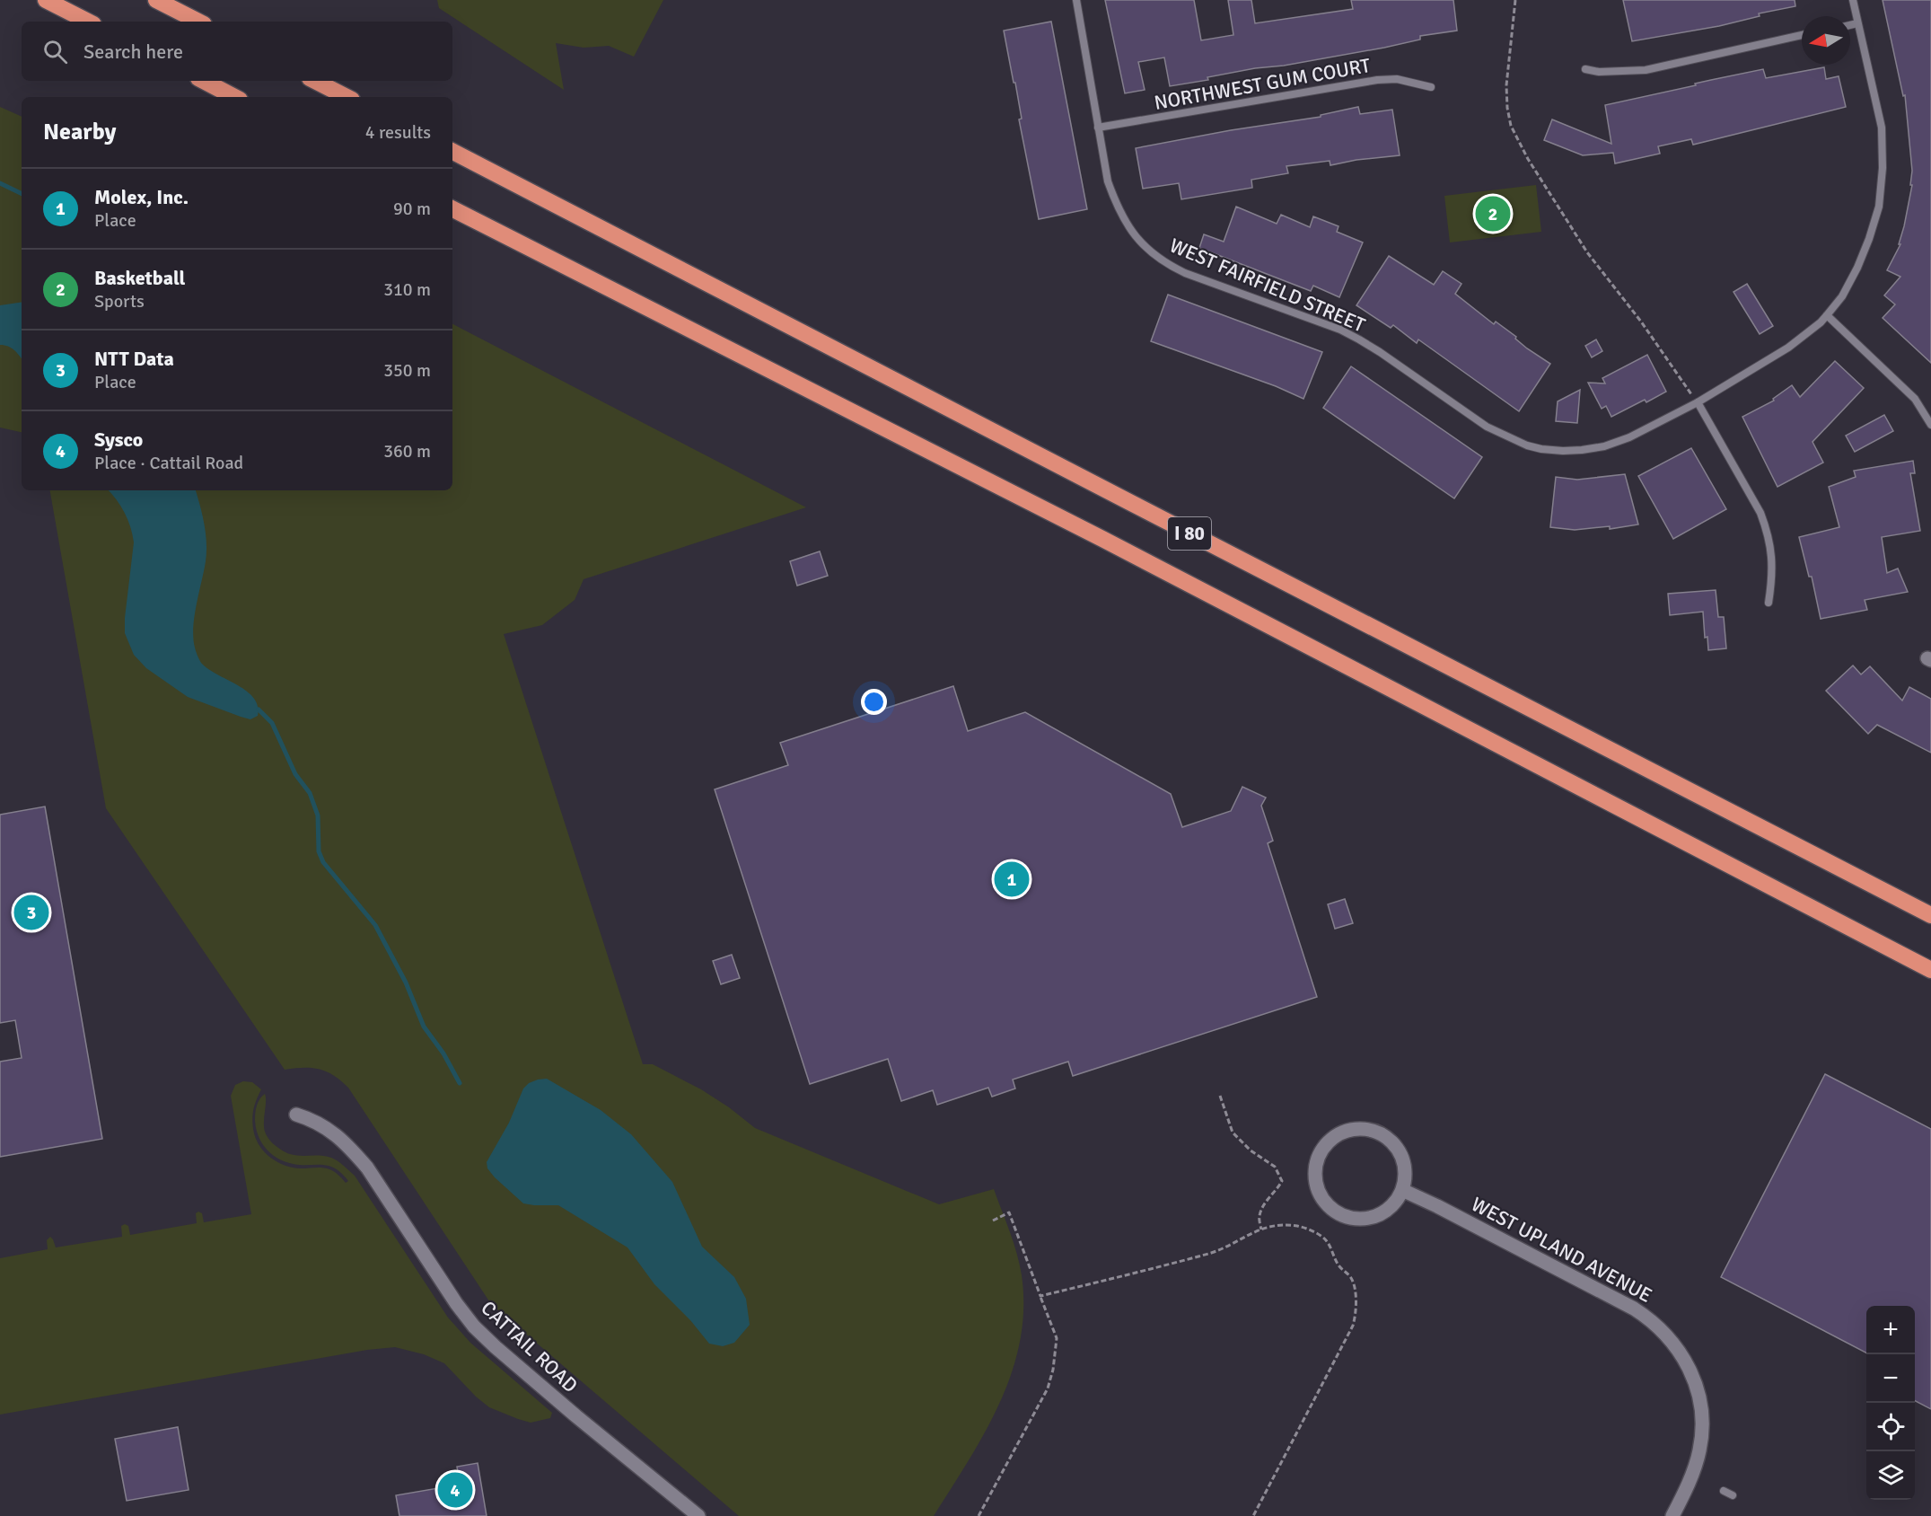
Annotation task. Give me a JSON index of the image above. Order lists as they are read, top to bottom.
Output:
{
  "streets": {
    "highway": ["I 80"],
    "street": ["WEST UPLAND AVENUE", "CATTAIL ROAD"],
    "lane": ["NORTHWEST GUM COURT", "WEST FAIRFIELD STREET"]
  },
  "crossings": [
    ["NORTHWEST GUM COURT", "WEST FAIRFIELD STREET"]
  ],
  "north": "left",
  "page": {
    "search": "Search here",
    "heading": ["Nearby", "4 results"],
    "list": [
      {
        "mark": "1",
        "name": "Molex, Inc.",
        "note": "Place",
        "value": "90 m"
      },
      {
        "mark": "2",
        "name": "Basketball",
        "note": "Sports",
        "value": "310 m"
      },
      {
        "mark": "3",
        "name": "NTT Data",
        "note": "Place",
        "value": "350 m"
      },
      {
        "mark": "4",
        "name": "Sysco",
        "note": "Place · Cattail Road",
        "value": "360 m"
      }
    ],
    "pins": [
      "2",
      "1",
      "3",
      "4"
    ],
    "map_buttons": ["+", "−"]
  }
}
